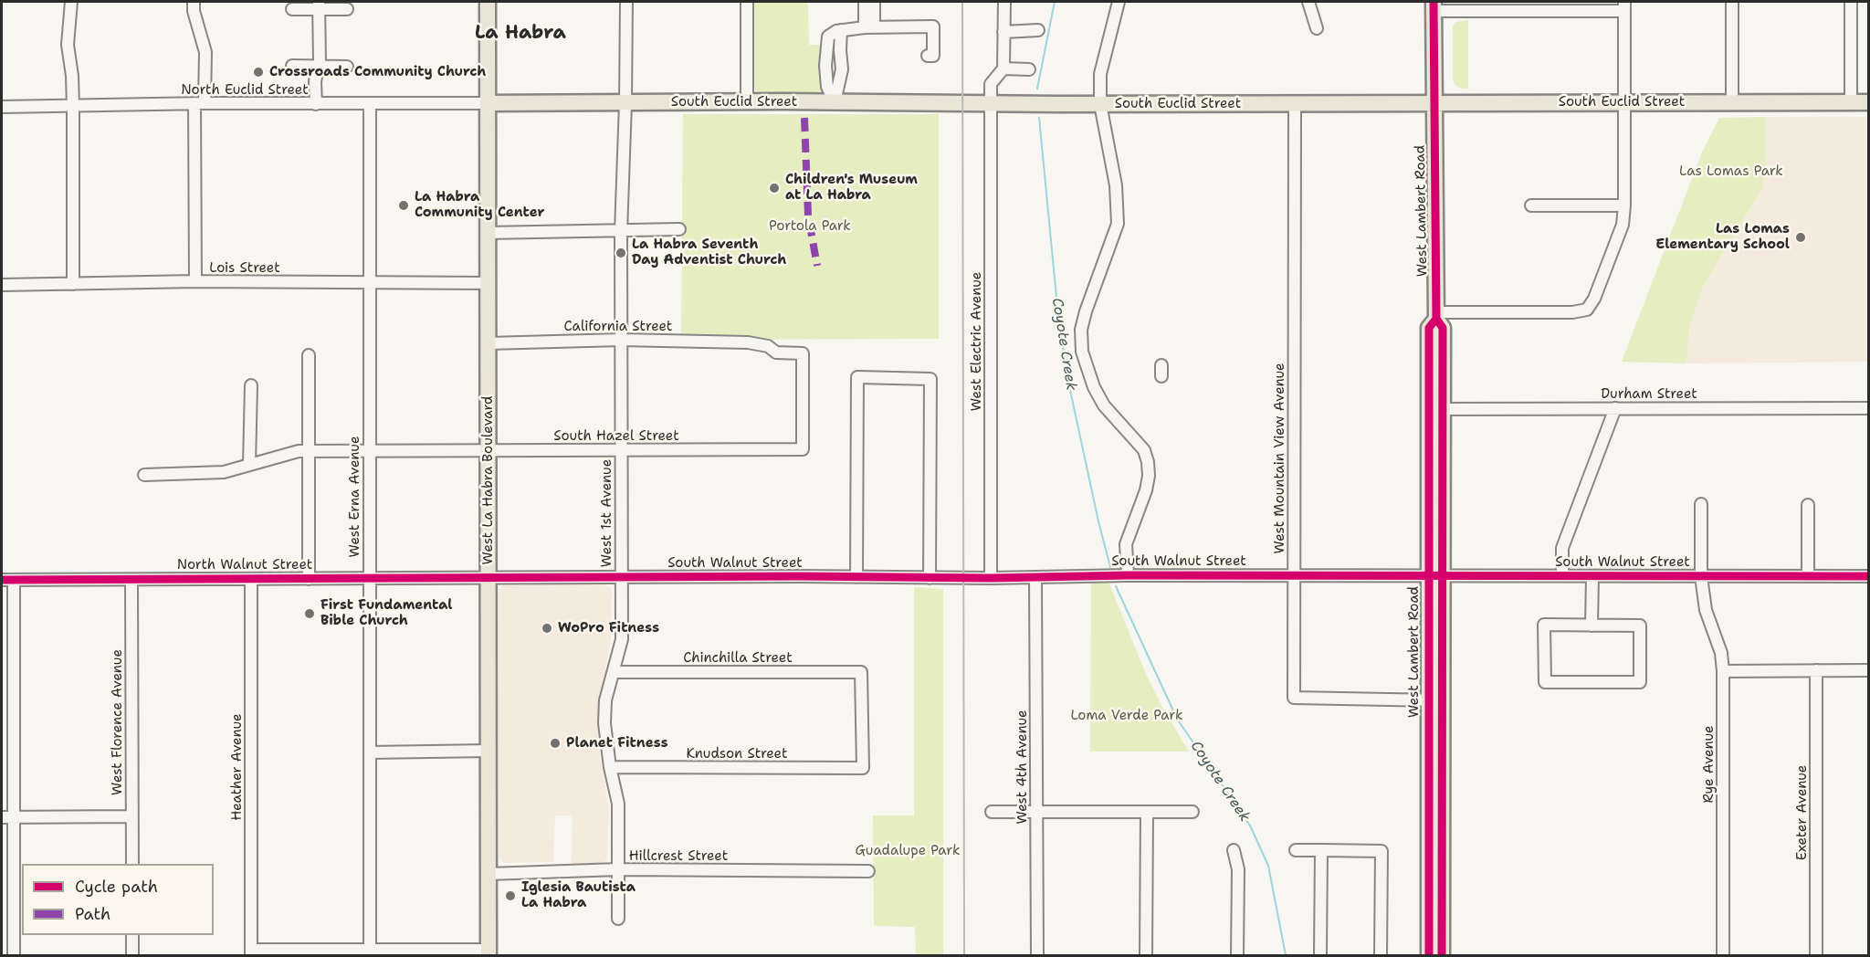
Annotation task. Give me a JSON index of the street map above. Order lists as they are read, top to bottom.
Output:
{
  "streets": {
    "main road": ["South Euclid Street", "West Lambert Road", "West La Habra Boulevard"],
    "street": [
      "North Euclid Street",
      "Lois Street",
      "California Street",
      "West Electric Avenue",
      "Durham Street",
      "South Hazel Street",
      "West Mountain View Avenue",
      "West Erna Avenue",
      "West 1st Avenue",
      "South Walnut Street",
      "North Walnut Street",
      "Chinchilla Street",
      "West Florence Avenue",
      "Knudson Street",
      "Rye Avenue",
      "Heather Avenue",
      "West 4th Avenue",
      "Exeter Avenue",
      "Hillcrest Street"
    ]
  },
  "crossings": [
    ["North Euclid Street", "South Euclid Street"],
    ["North Euclid Street", "West La Habra Boulevard"],
    ["North Euclid Street", "West Erna Avenue"],
    ["South Euclid Street", "West Lambert Road"],
    ["South Euclid Street", "West Electric Avenue"],
    ["South Euclid Street", "West Mountain View Avenue"],
    ["South Euclid Street", "West La Habra Boulevard"],
    ["South Euclid Street", "West 1st Avenue"],
    ["West Lambert Road", "Durham Street"],
    ["West Lambert Road", "West Mountain View Avenue"],
    ["West Lambert Road", "South Walnut Street"],
    ["Lois Street", "West La Habra Boulevard"],
    ["Lois Street", "West Erna Avenue"],
    ["California Street", "South Hazel Street"],
    ["California Street", "West La Habra Boulevard"],
    ["California Street", "West 1st Avenue"],
    ["West Electric Avenue", "South Walnut Street"],
    ["South Hazel Street", "West La Habra Boulevard"],
    ["South Hazel Street", "West Erna Avenue"],
    ["South Hazel Street", "West 1st Avenue"],
    ["West Mountain View Avenue", "South Walnut Street"],
    ["West La Habra Boulevard", "South Walnut Street"],
    ["West La Habra Boulevard", "North Walnut Street"],
    ["West La Habra Boulevard", "Hillcrest Street"],
    ["West Erna Avenue", "North Walnut Street"],
    ["West 1st Avenue", "South Walnut Street"],
    ["West 1st Avenue", "Chinchilla Street"],
    ["West 1st Avenue", "Knudson Street"],
    ["West 1st Avenue", "Hillcrest Street"],
    ["South Walnut Street", "North Walnut Street"],
    ["South Walnut Street", "Rye Avenue"],
    ["South Walnut Street", "West 4th Avenue"],
    ["North Walnut Street", "West Florence Avenue"],
    ["North Walnut Street", "Heather Avenue"],
    ["Chinchilla Street", "Knudson Street"]
  ],
  "districts": ["La Habra"],
  "water": ["Coyote Creek"],
  "parks": [
    "Las Lomas Park",
    "Portola Park",
    "Loma Verde Park",
    "Guadalupe Park"
  ],
  "places": [
    "Crossroads Community Church",
    "Children's Museum at La Habra",
    "La Habra Community Center",
    "Las Lomas Elementary School",
    "La Habra Seventh Day Adventist Church",
    "First Fundamental Bible Church",
    "WoPro Fitness",
    "Planet Fitness",
    "Iglesia Bautista La Habra"
  ],
  "legend": ["Cycle path", "Path"]
}
